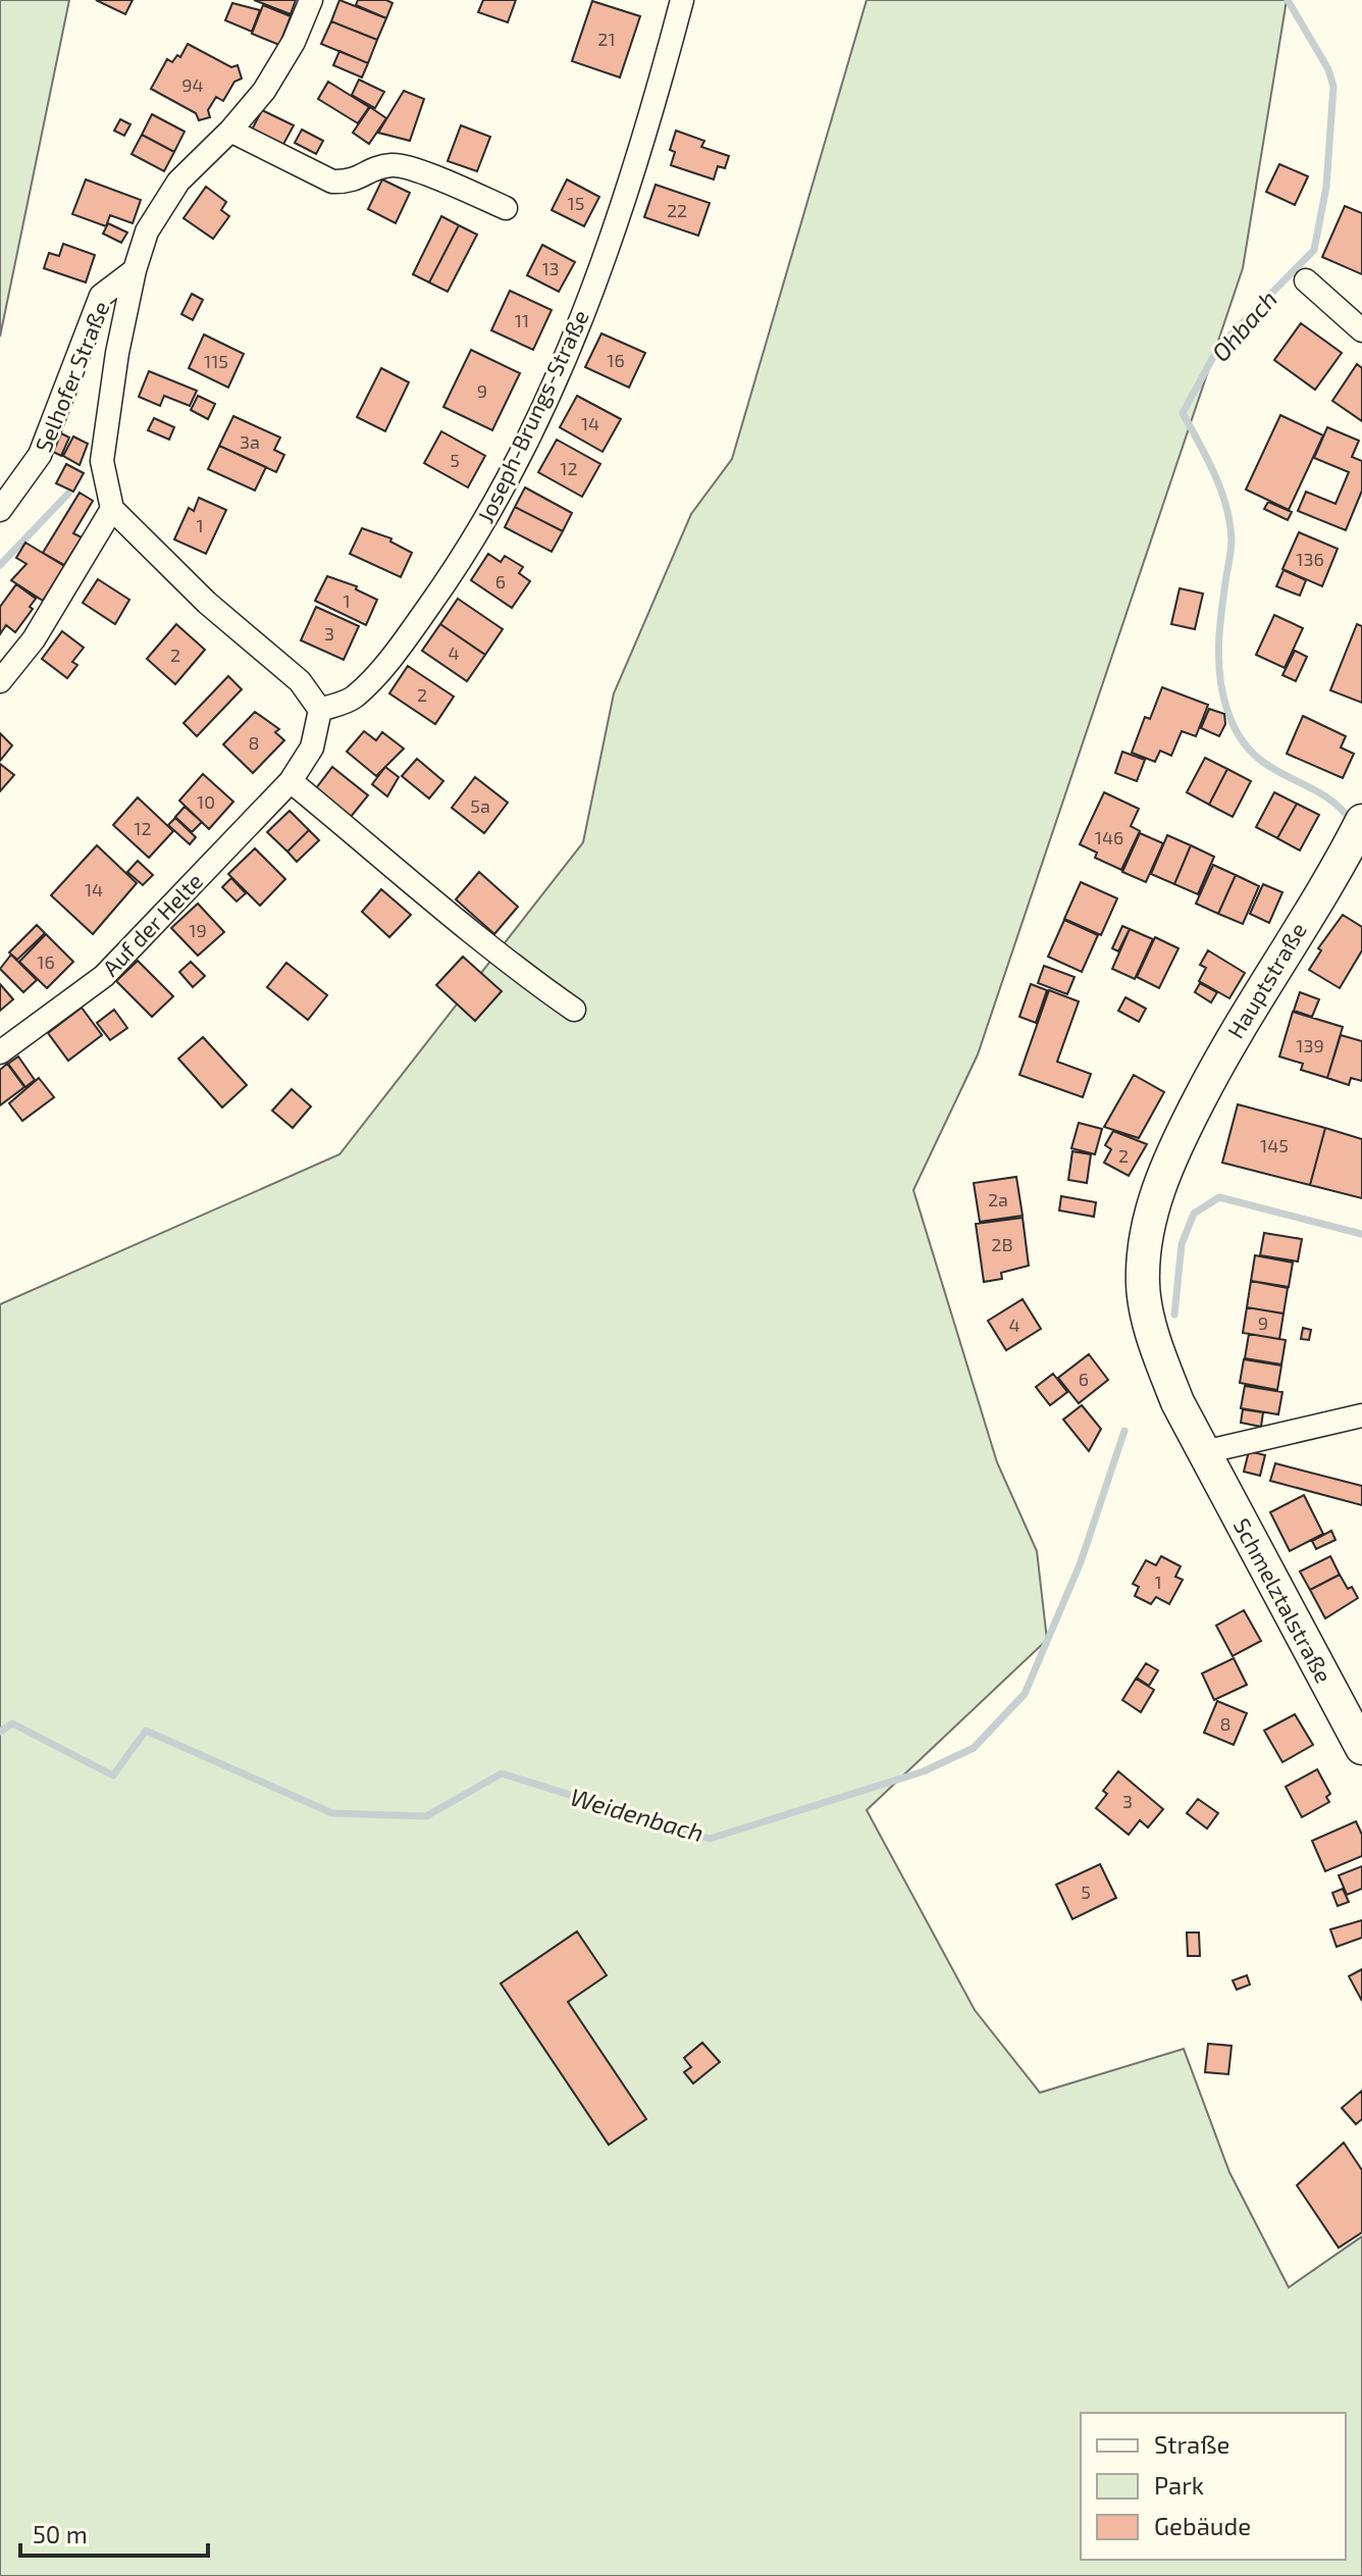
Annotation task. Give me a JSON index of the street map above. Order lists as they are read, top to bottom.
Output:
{
  "streets": {
    "main road": ["Hauptstraße", "Schmelztalstraße"],
    "street": ["Selhofer Straße", "Joseph-Brungs-Straße", "Auf der Helte"]
  },
  "crossings": [
    ["Joseph-Brungs-Straße", "Auf der Helte"],
    ["Hauptstraße", "Schmelztalstraße"]
  ],
  "water": ["Ohbach", "Weidenbach"],
  "house_numbers": [
    "21",
    "94",
    "15",
    "22",
    "13",
    "11",
    "16",
    "115",
    "9",
    "14",
    "3a",
    "5",
    "12",
    "1",
    "136",
    "6",
    "1",
    "3",
    "4",
    "2",
    "2",
    "8",
    "10",
    "5a",
    "12",
    "146",
    "14",
    "19",
    "16",
    "139",
    "145",
    "2",
    "2a",
    "2B",
    "9",
    "4",
    "6",
    "1",
    "8",
    "3",
    "5"
  ],
  "legend": ["Straße", "Park", "Gebäude"],
  "scale_bar": "50 m"
}
